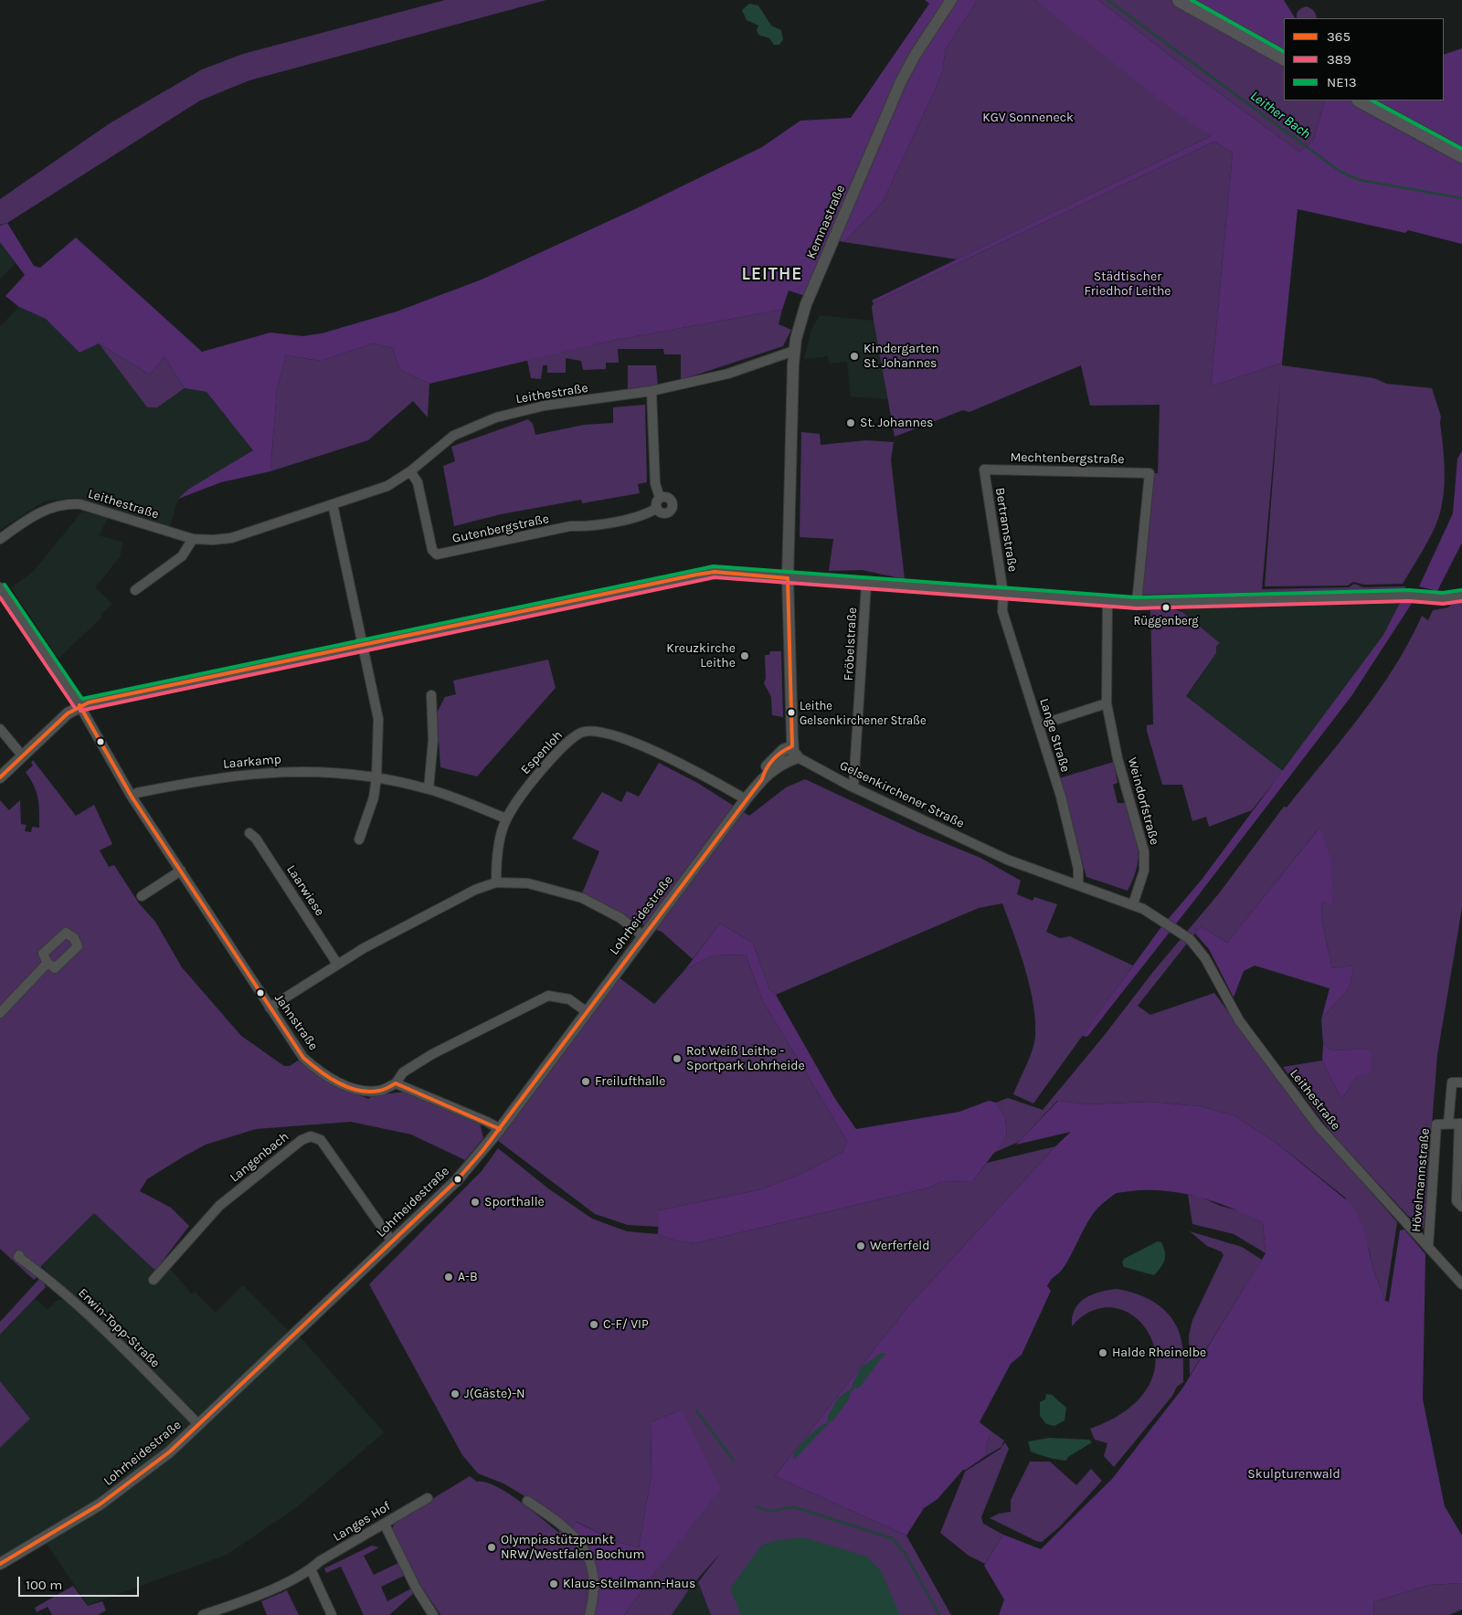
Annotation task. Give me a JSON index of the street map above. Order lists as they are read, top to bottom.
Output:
{
  "streets": {
    "street": [
      "Kemnastraße",
      "Leithestraße",
      "Mechtenbergstraße",
      "Gutenbergstraße",
      "Bertramstraße",
      "Fröbelstraße",
      "Lange Straße",
      "Espenloh",
      "Laarkamp",
      "Gelsenkirchener Straße",
      "Weindorfstraße",
      "Laarwiese",
      "Lohrheidestraße",
      "Jahnstraße",
      "Langenbach",
      "Hövelmannstraße",
      "Erwin-Topp-Straße",
      "Langes Hof"
    ]
  },
  "crossings": [
    ["Kemnastraße", "Leithestraße"],
    ["Leithestraße", "Gutenbergstraße"],
    ["Leithestraße", "Gelsenkirchener Straße"],
    ["Leithestraße", "Hövelmannstraße"],
    ["Mechtenbergstraße", "Bertramstraße"],
    ["Bertramstraße", "Lange Straße"],
    ["Fröbelstraße", "Gelsenkirchener Straße"],
    ["Lange Straße", "Gelsenkirchener Straße"],
    ["Espenloh", "Laarkamp"],
    ["Espenloh", "Lohrheidestraße"],
    ["Laarkamp", "Jahnstraße"],
    ["Gelsenkirchener Straße", "Weindorfstraße"],
    ["Gelsenkirchener Straße", "Lohrheidestraße"],
    ["Lohrheidestraße", "Jahnstraße"],
    ["Lohrheidestraße", "Langenbach"],
    ["Lohrheidestraße", "Erwin-Topp-Straße"]
  ],
  "districts": ["LEITHE"],
  "water": ["Leither Bach"],
  "parks": ["KGV Sonneneck", "Städtischer Friedhof Leithe", "Skulpturenwald"],
  "places": [
    "Kindergarten St. Johannes",
    "St. Johannes",
    "Rüggenberg",
    "Kreuzkirche Leithe",
    "Leithe Gelsenkirchener Straße",
    "Rot Weiß Leithe - Sportpark Lohrheide",
    "Freilufthalle",
    "Sporthalle",
    "Werferfeld",
    "A-B",
    "C-F/ VIP",
    "Halde Rheinelbe",
    "J(Gäste)-N",
    "Olympiastützpunkt NRW/Westfalen Bochum",
    "Klaus-Steilmann-Haus"
  ],
  "lines": ["transit line NE13", "transit line 365", "transit line 389"],
  "legend": ["365", "389", "NE13"],
  "scale_bar": "100 m"
}
